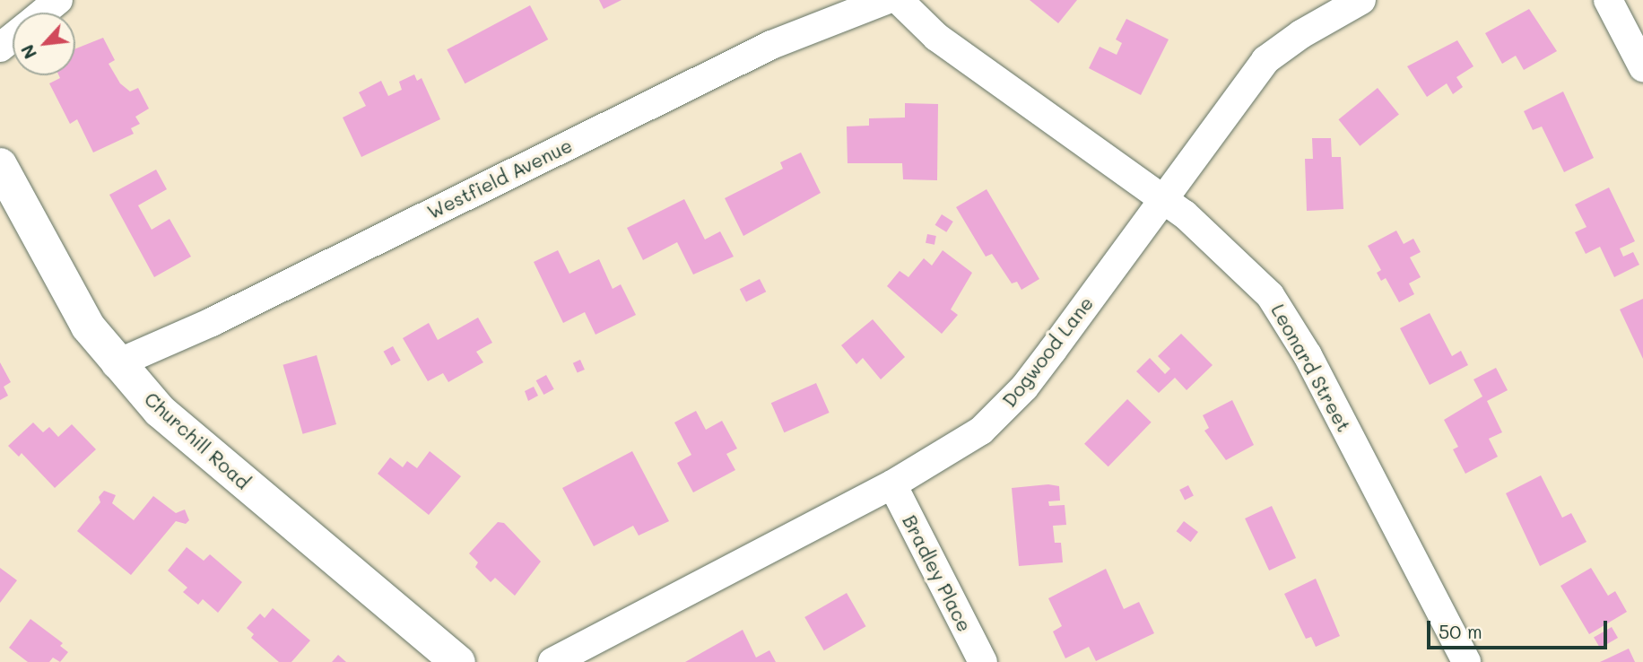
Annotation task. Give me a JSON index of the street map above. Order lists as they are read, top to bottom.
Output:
{
  "streets": {
    "street": [
      "Westfield Avenue",
      "Dogwood Lane",
      "Leonard Street",
      "Churchill Road",
      "Bradley Place"
    ]
  },
  "crossings": [
    ["Westfield Avenue", "Churchill Road"],
    ["Dogwood Lane", "Leonard Street"],
    ["Dogwood Lane", "Bradley Place"]
  ],
  "scale_bar": "50 m",
  "north": "bottom left"
}
